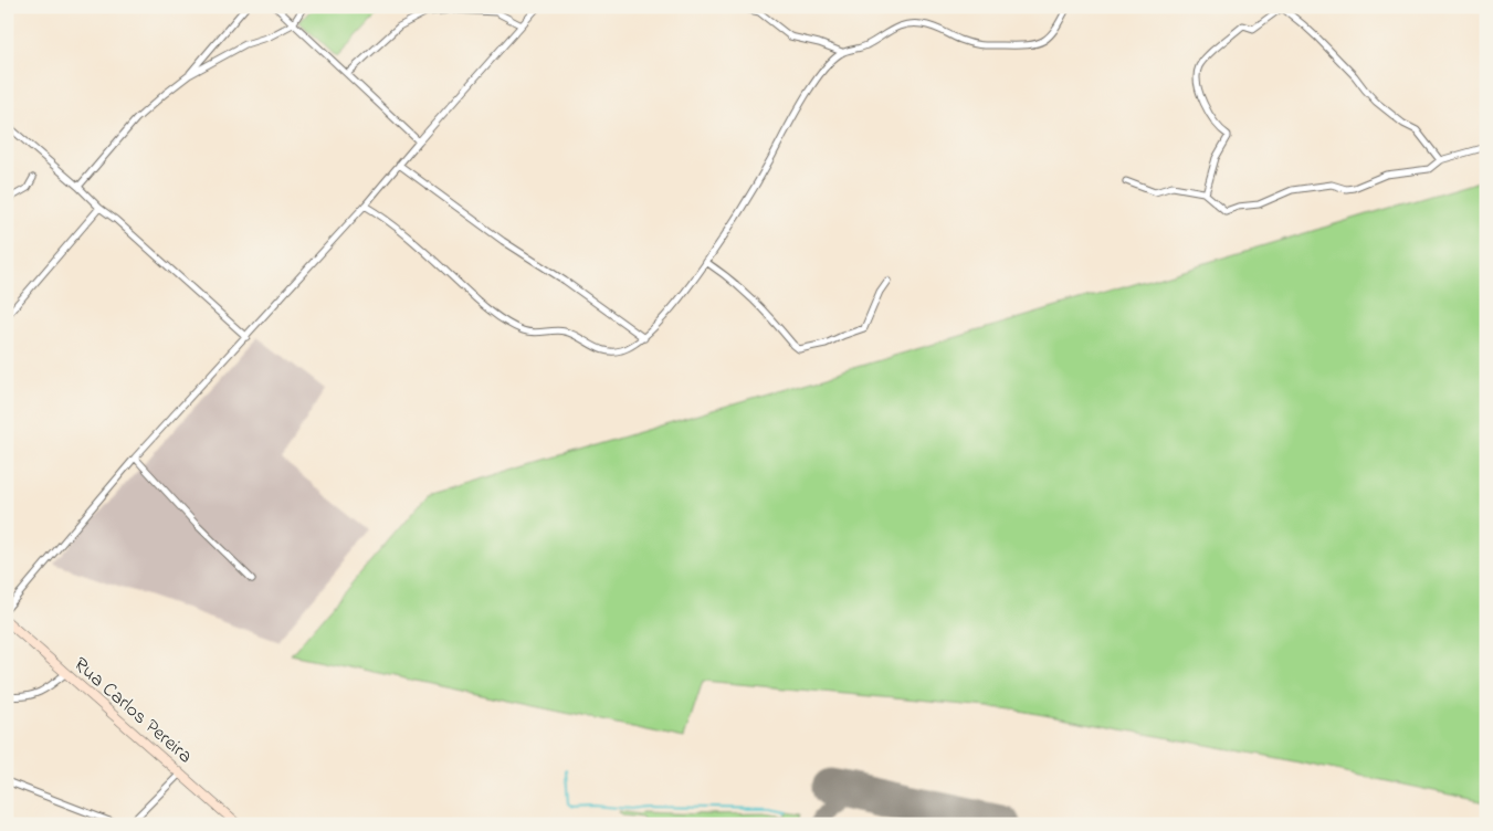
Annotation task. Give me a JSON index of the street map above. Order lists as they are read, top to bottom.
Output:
{
  "streets": {
    "main road": ["Rua Carlos Pereira"]
  }
}
